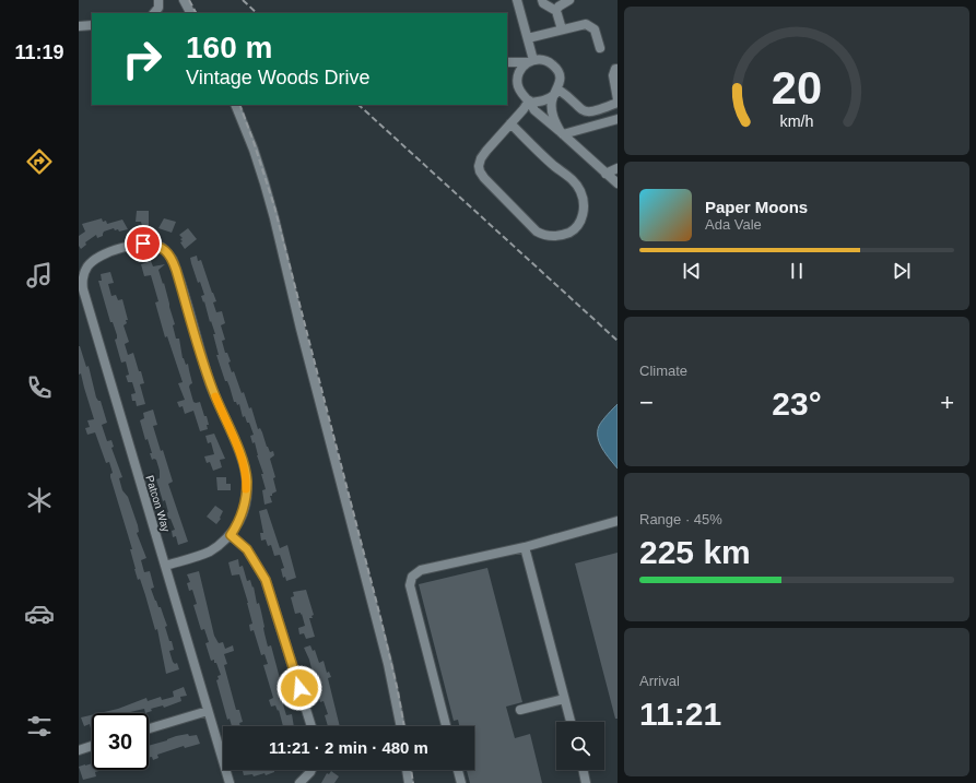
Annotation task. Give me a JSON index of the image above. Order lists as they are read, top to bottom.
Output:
{
  "streets": {
    "street": ["Patcon Way"]
  },
  "page": {
    "tabs": "11:19",
    "turn": ["160 m", "Vintage Woods Drive"],
    "song": ["Paper Moons", "Ada Vale"],
    "tile": [
      "Climate",
      ["Range · 45%", "225 km"],
      ["Arrival", "11:21"]
    ],
    "heat": ["−", "23°", "+"],
    "limit": "30",
    "trip": "11:21 · 2 min · 480 m",
    "gauge": ["20", "km/h"]
  }
}
